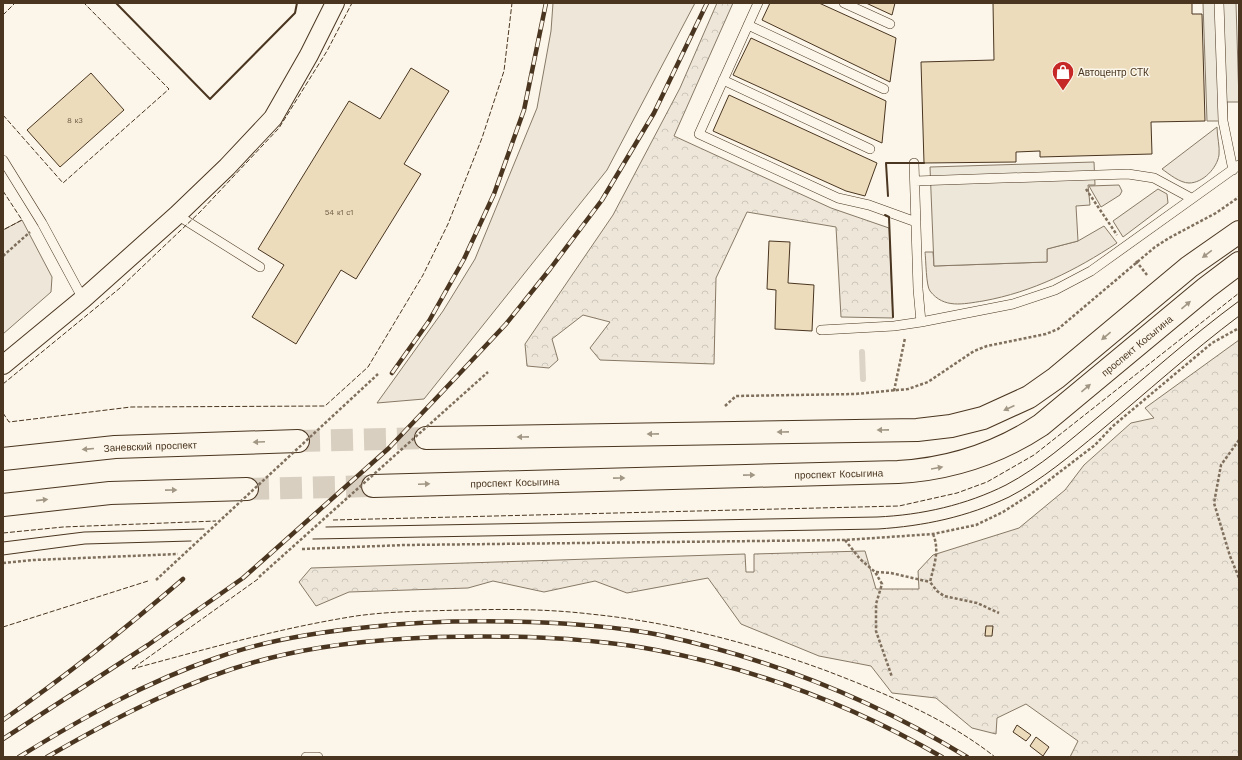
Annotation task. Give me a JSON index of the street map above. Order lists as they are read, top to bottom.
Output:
{
  "streets": {
    "main road": ["проспект Косыгина", "Заневский проспект"]
  },
  "places": {
    "shop": ["Автоцентр СТК"]
  },
  "house_numbers": ["8 к3", "54 к1 с1"]
}
